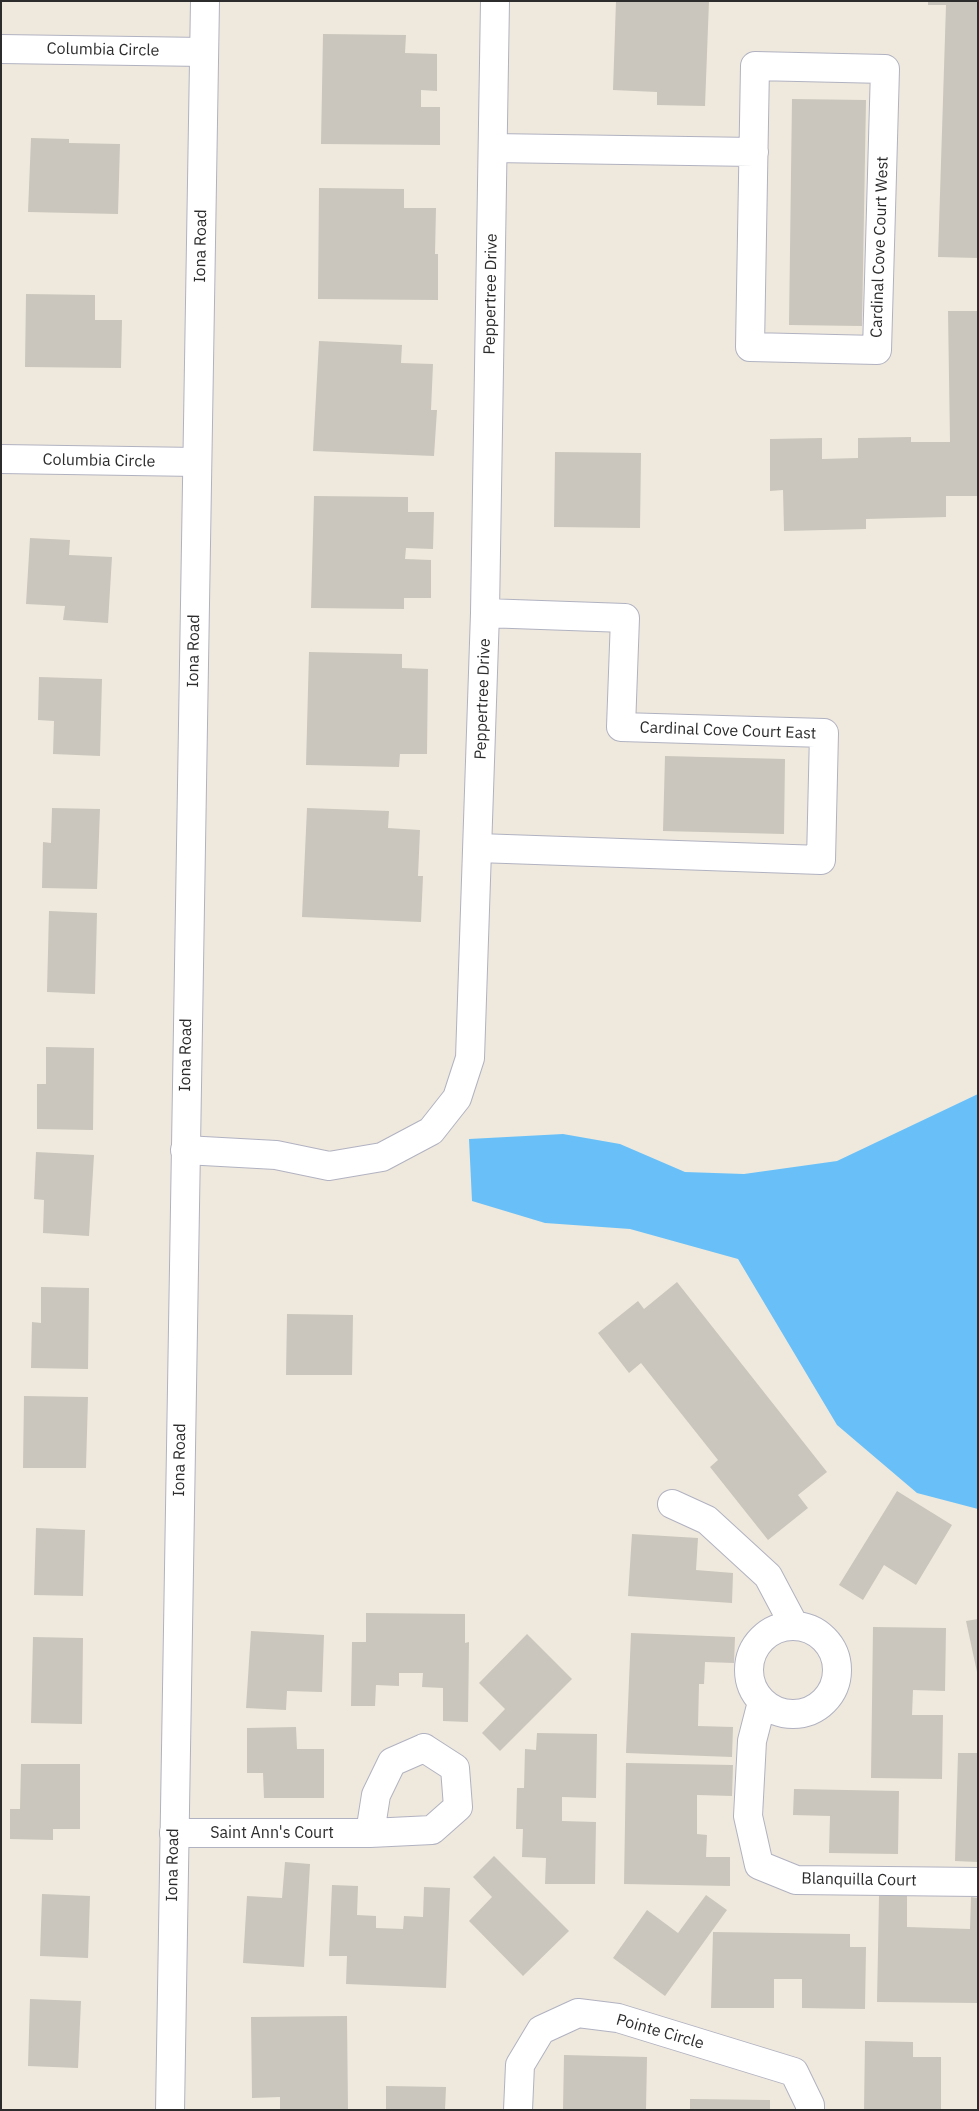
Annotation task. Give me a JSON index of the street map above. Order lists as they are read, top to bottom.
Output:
{
  "streets": {
    "street": [
      "Columbia Circle",
      "Iona Road",
      "Cardinal Cove Court West",
      "Peppertree Drive",
      "Cardinal Cove Court East",
      "Saint Ann's Court",
      "Blanquilla Court",
      "Pointe Circle"
    ]
  },
  "crossings": [
    ["Columbia Circle", "Iona Road"],
    ["Iona Road", "Peppertree Drive"],
    ["Iona Road", "Saint Ann's Court"],
    ["Peppertree Drive", "Cardinal Cove Court East"]
  ]
}
